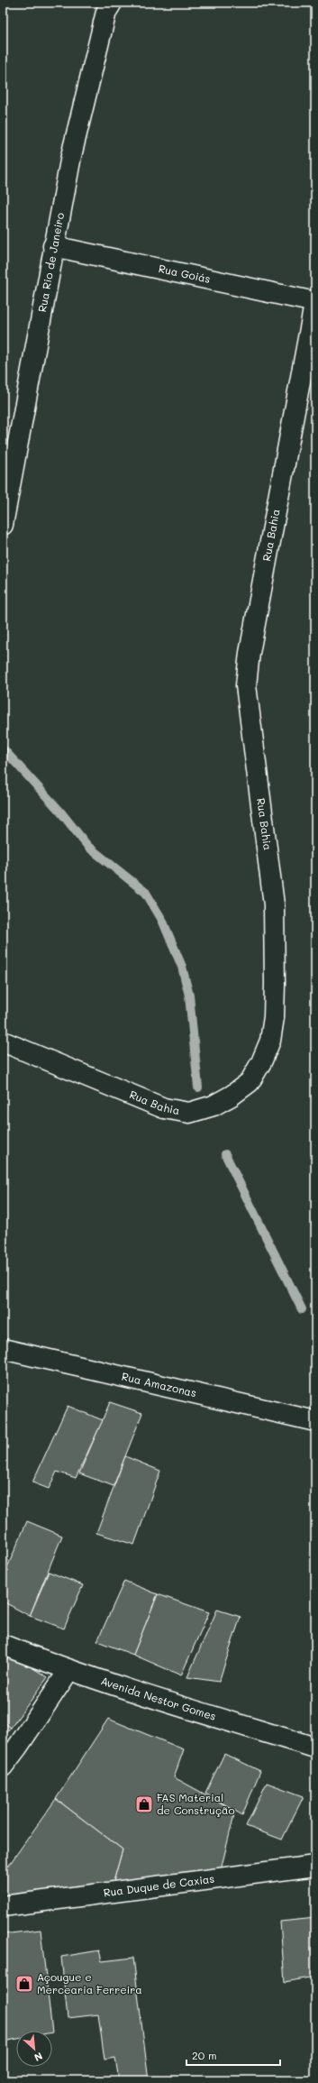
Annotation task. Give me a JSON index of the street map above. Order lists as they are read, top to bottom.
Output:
{
  "streets": {
    "street": [
      "Rua Rio de Janeiro",
      "Rua Goiás",
      "Rua Bahia",
      "Rua Amazonas",
      "Avenida Nestor Gomes",
      "Rua Duque de Caxias"
    ]
  },
  "crossings": [
    ["Rua Rio de Janeiro", "Rua Goiás"],
    ["Rua Goiás", "Rua Bahia"]
  ],
  "places": {
    "shop": ["FAS Material de Construção", "Açougue e Mercearia Ferreira"]
  },
  "scale_bar": "20 m",
  "north": "bottom right"
}
